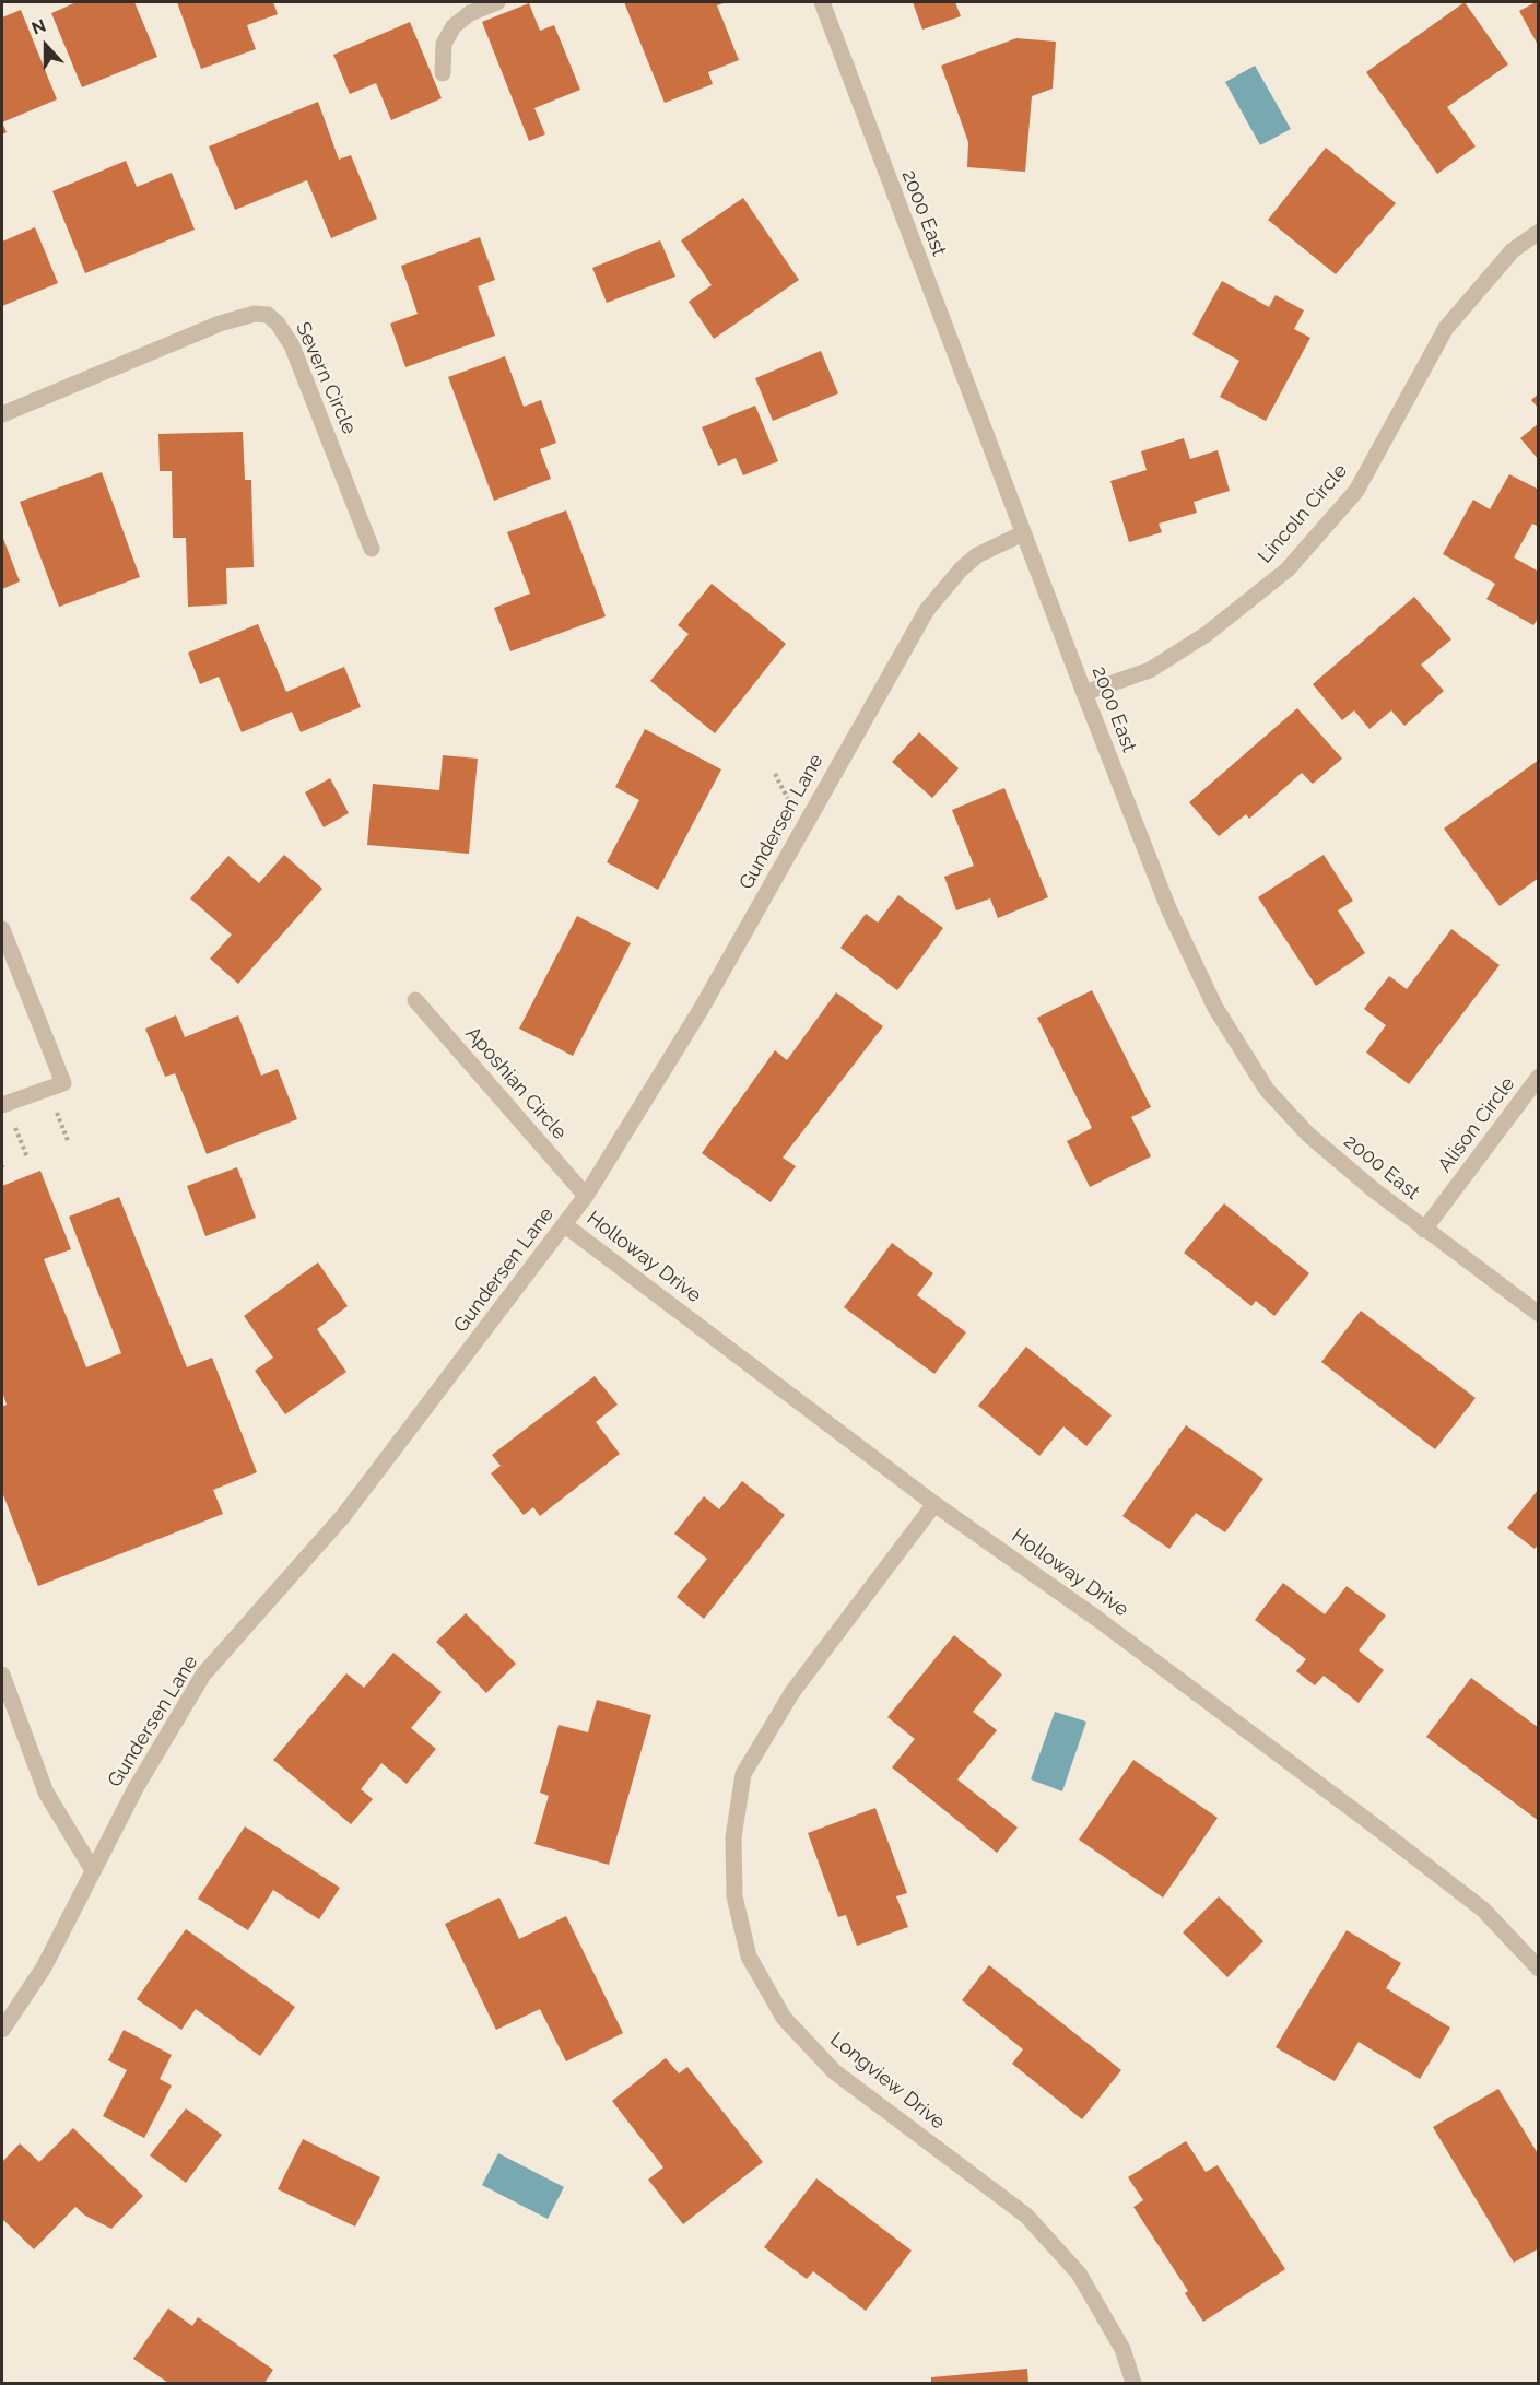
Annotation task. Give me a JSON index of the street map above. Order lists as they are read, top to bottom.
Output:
{
  "streets": {
    "street": [
      "2000 East",
      "Severn Circle",
      "Lincoln Circle",
      "Gundersen Lane",
      "Aposhian Circle",
      "Alison Circle",
      "Holloway Drive",
      "Longview Drive"
    ]
  },
  "crossings": [
    ["2000 East", "Lincoln Circle"],
    ["2000 East", "Gundersen Lane"],
    ["2000 East", "Alison Circle"],
    ["Gundersen Lane", "Aposhian Circle"],
    ["Gundersen Lane", "Holloway Drive"],
    ["Holloway Drive", "Longview Drive"]
  ],
  "north": "top"
}
